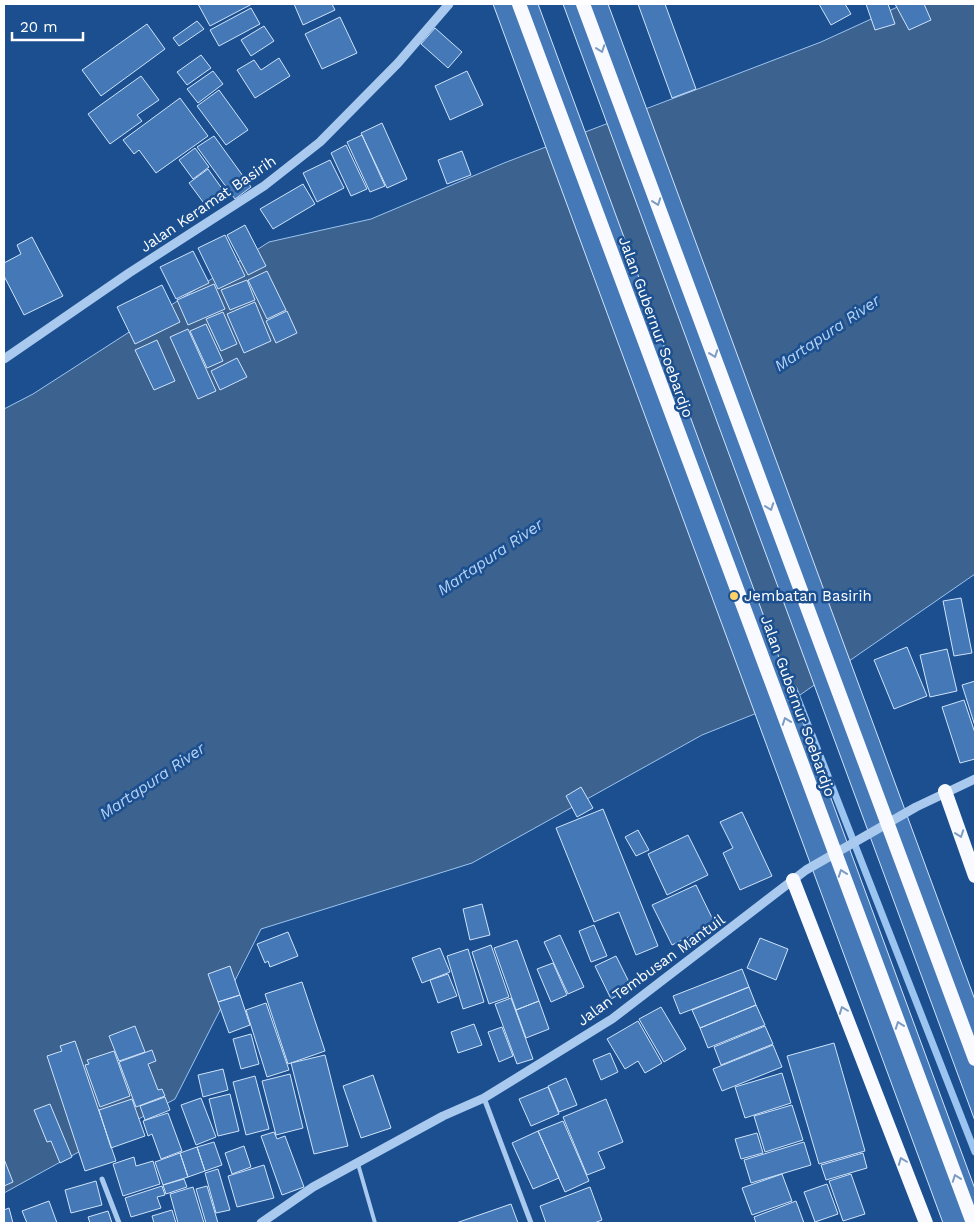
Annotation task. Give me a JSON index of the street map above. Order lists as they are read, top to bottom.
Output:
{
  "streets": {
    "highway": ["Jalan Gubernur Soebardjo"],
    "street": ["Jalan Keramat Basirih", "Jalan Tembusan Mantuil"]
  },
  "water": ["Martapura River"],
  "places": ["Jembatan Basirih"],
  "scale_bar": "20 m"
}
